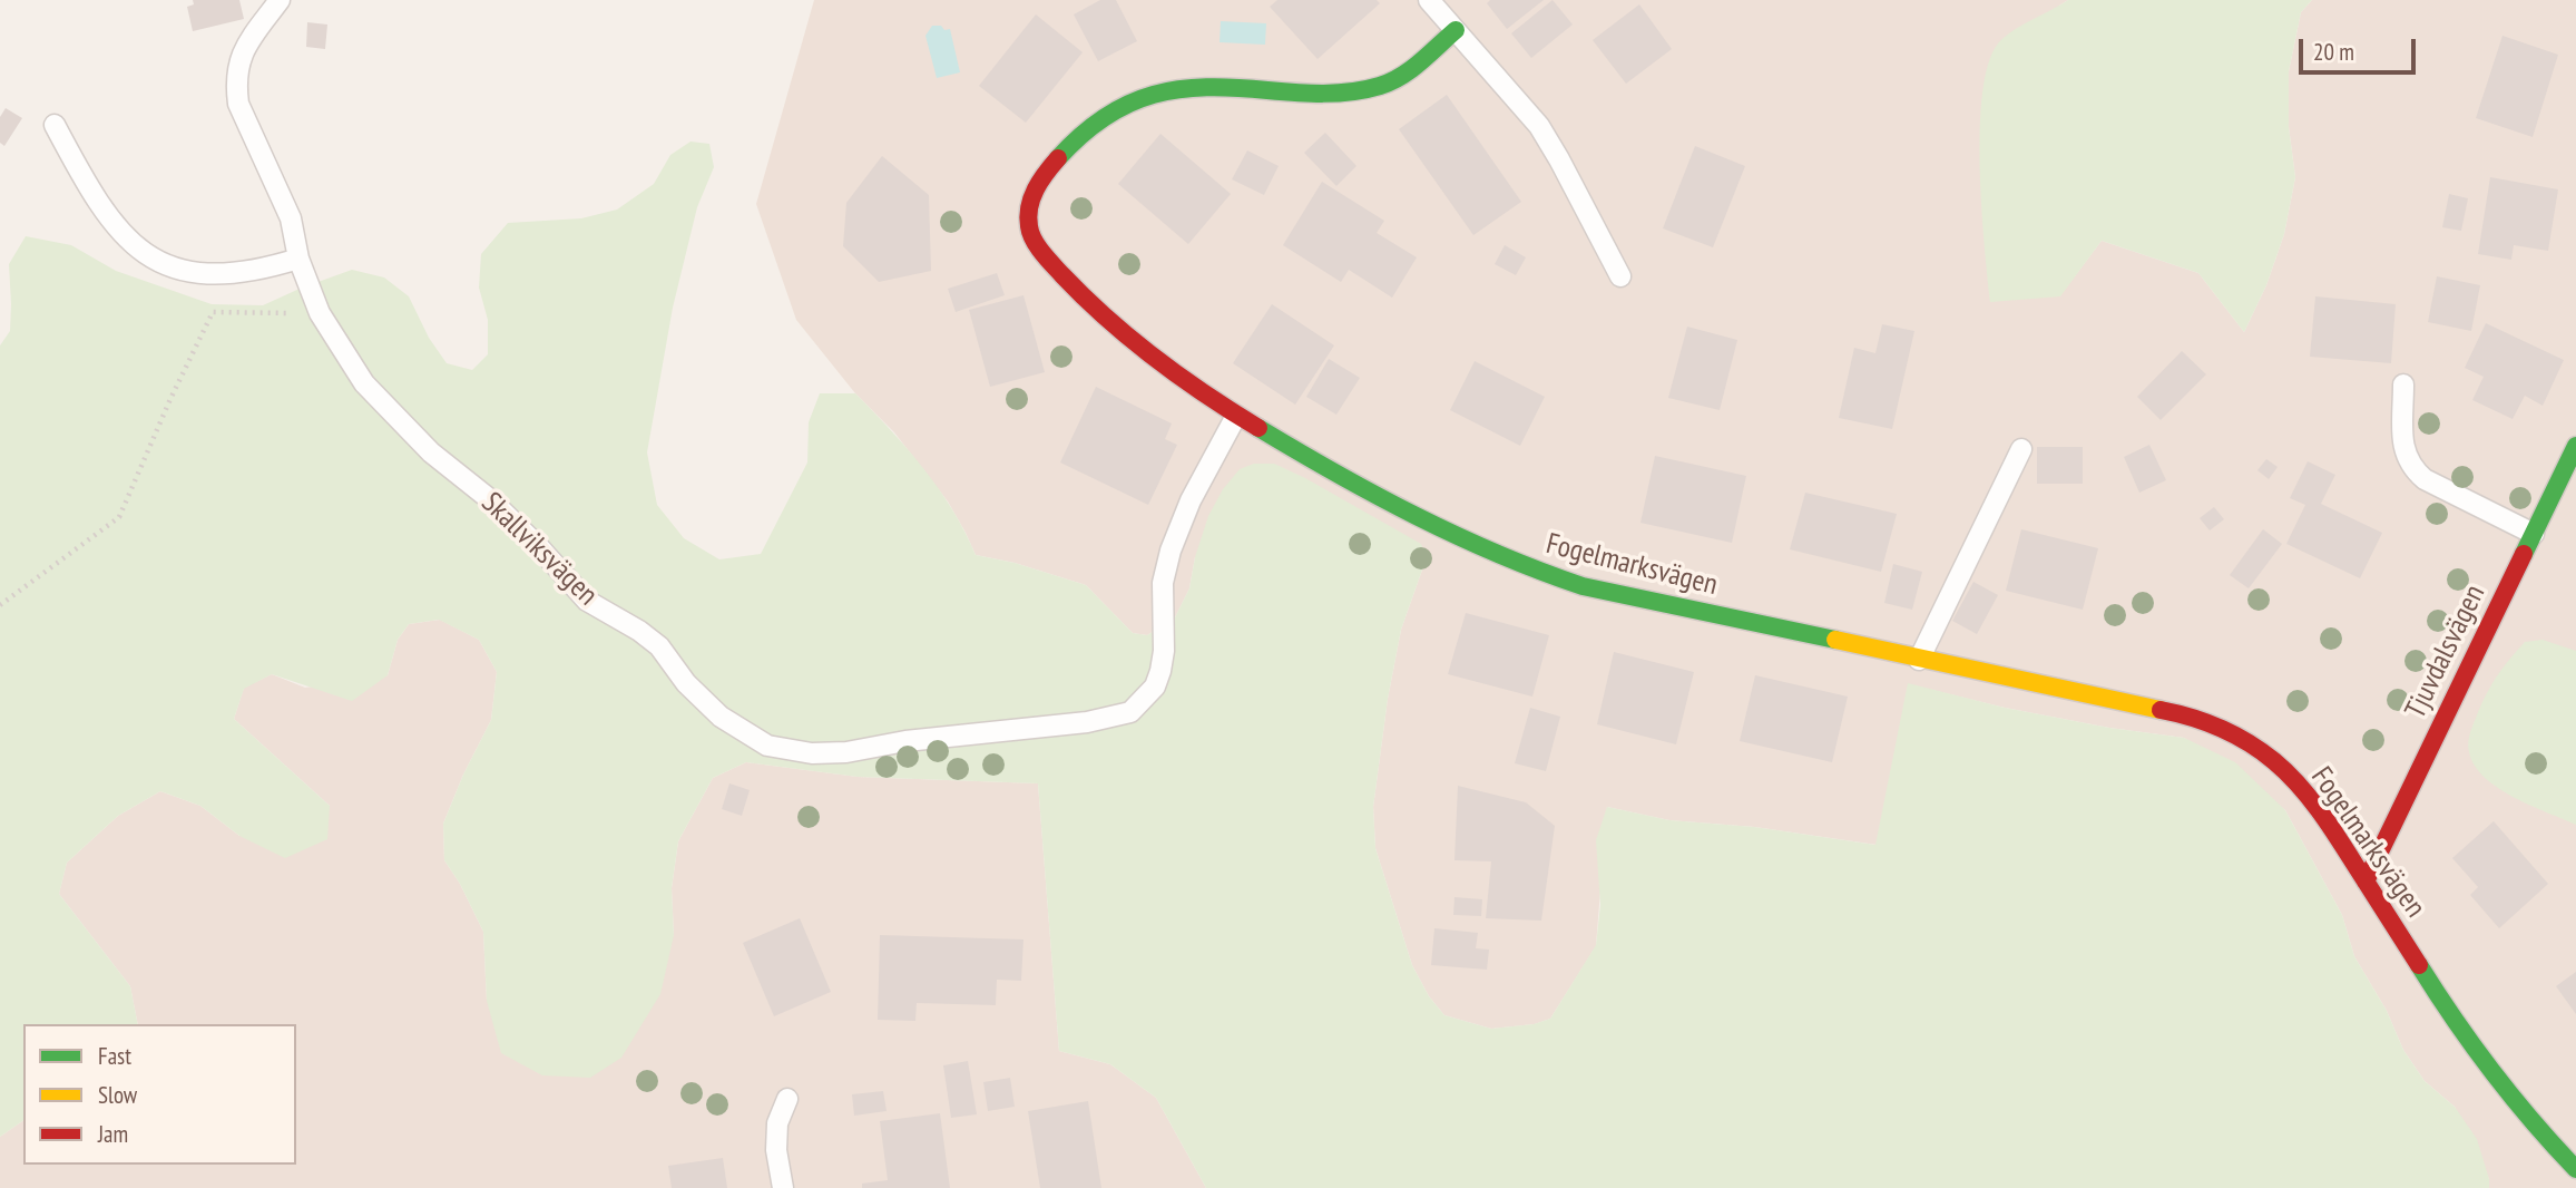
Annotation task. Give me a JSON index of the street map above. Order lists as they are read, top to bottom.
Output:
{
  "streets": {
    "street": ["Fogelmarksvägen", "Tjuvdalsvägen"],
    "lane": ["Skallviksvägen"]
  },
  "crossings": [
    ["Skallviksvägen", "Fogelmarksvägen"],
    ["Fogelmarksvägen", "Tjuvdalsvägen"]
  ],
  "legend": ["Fast", "Slow", "Jam"],
  "scale_bar": "20 m"
}
